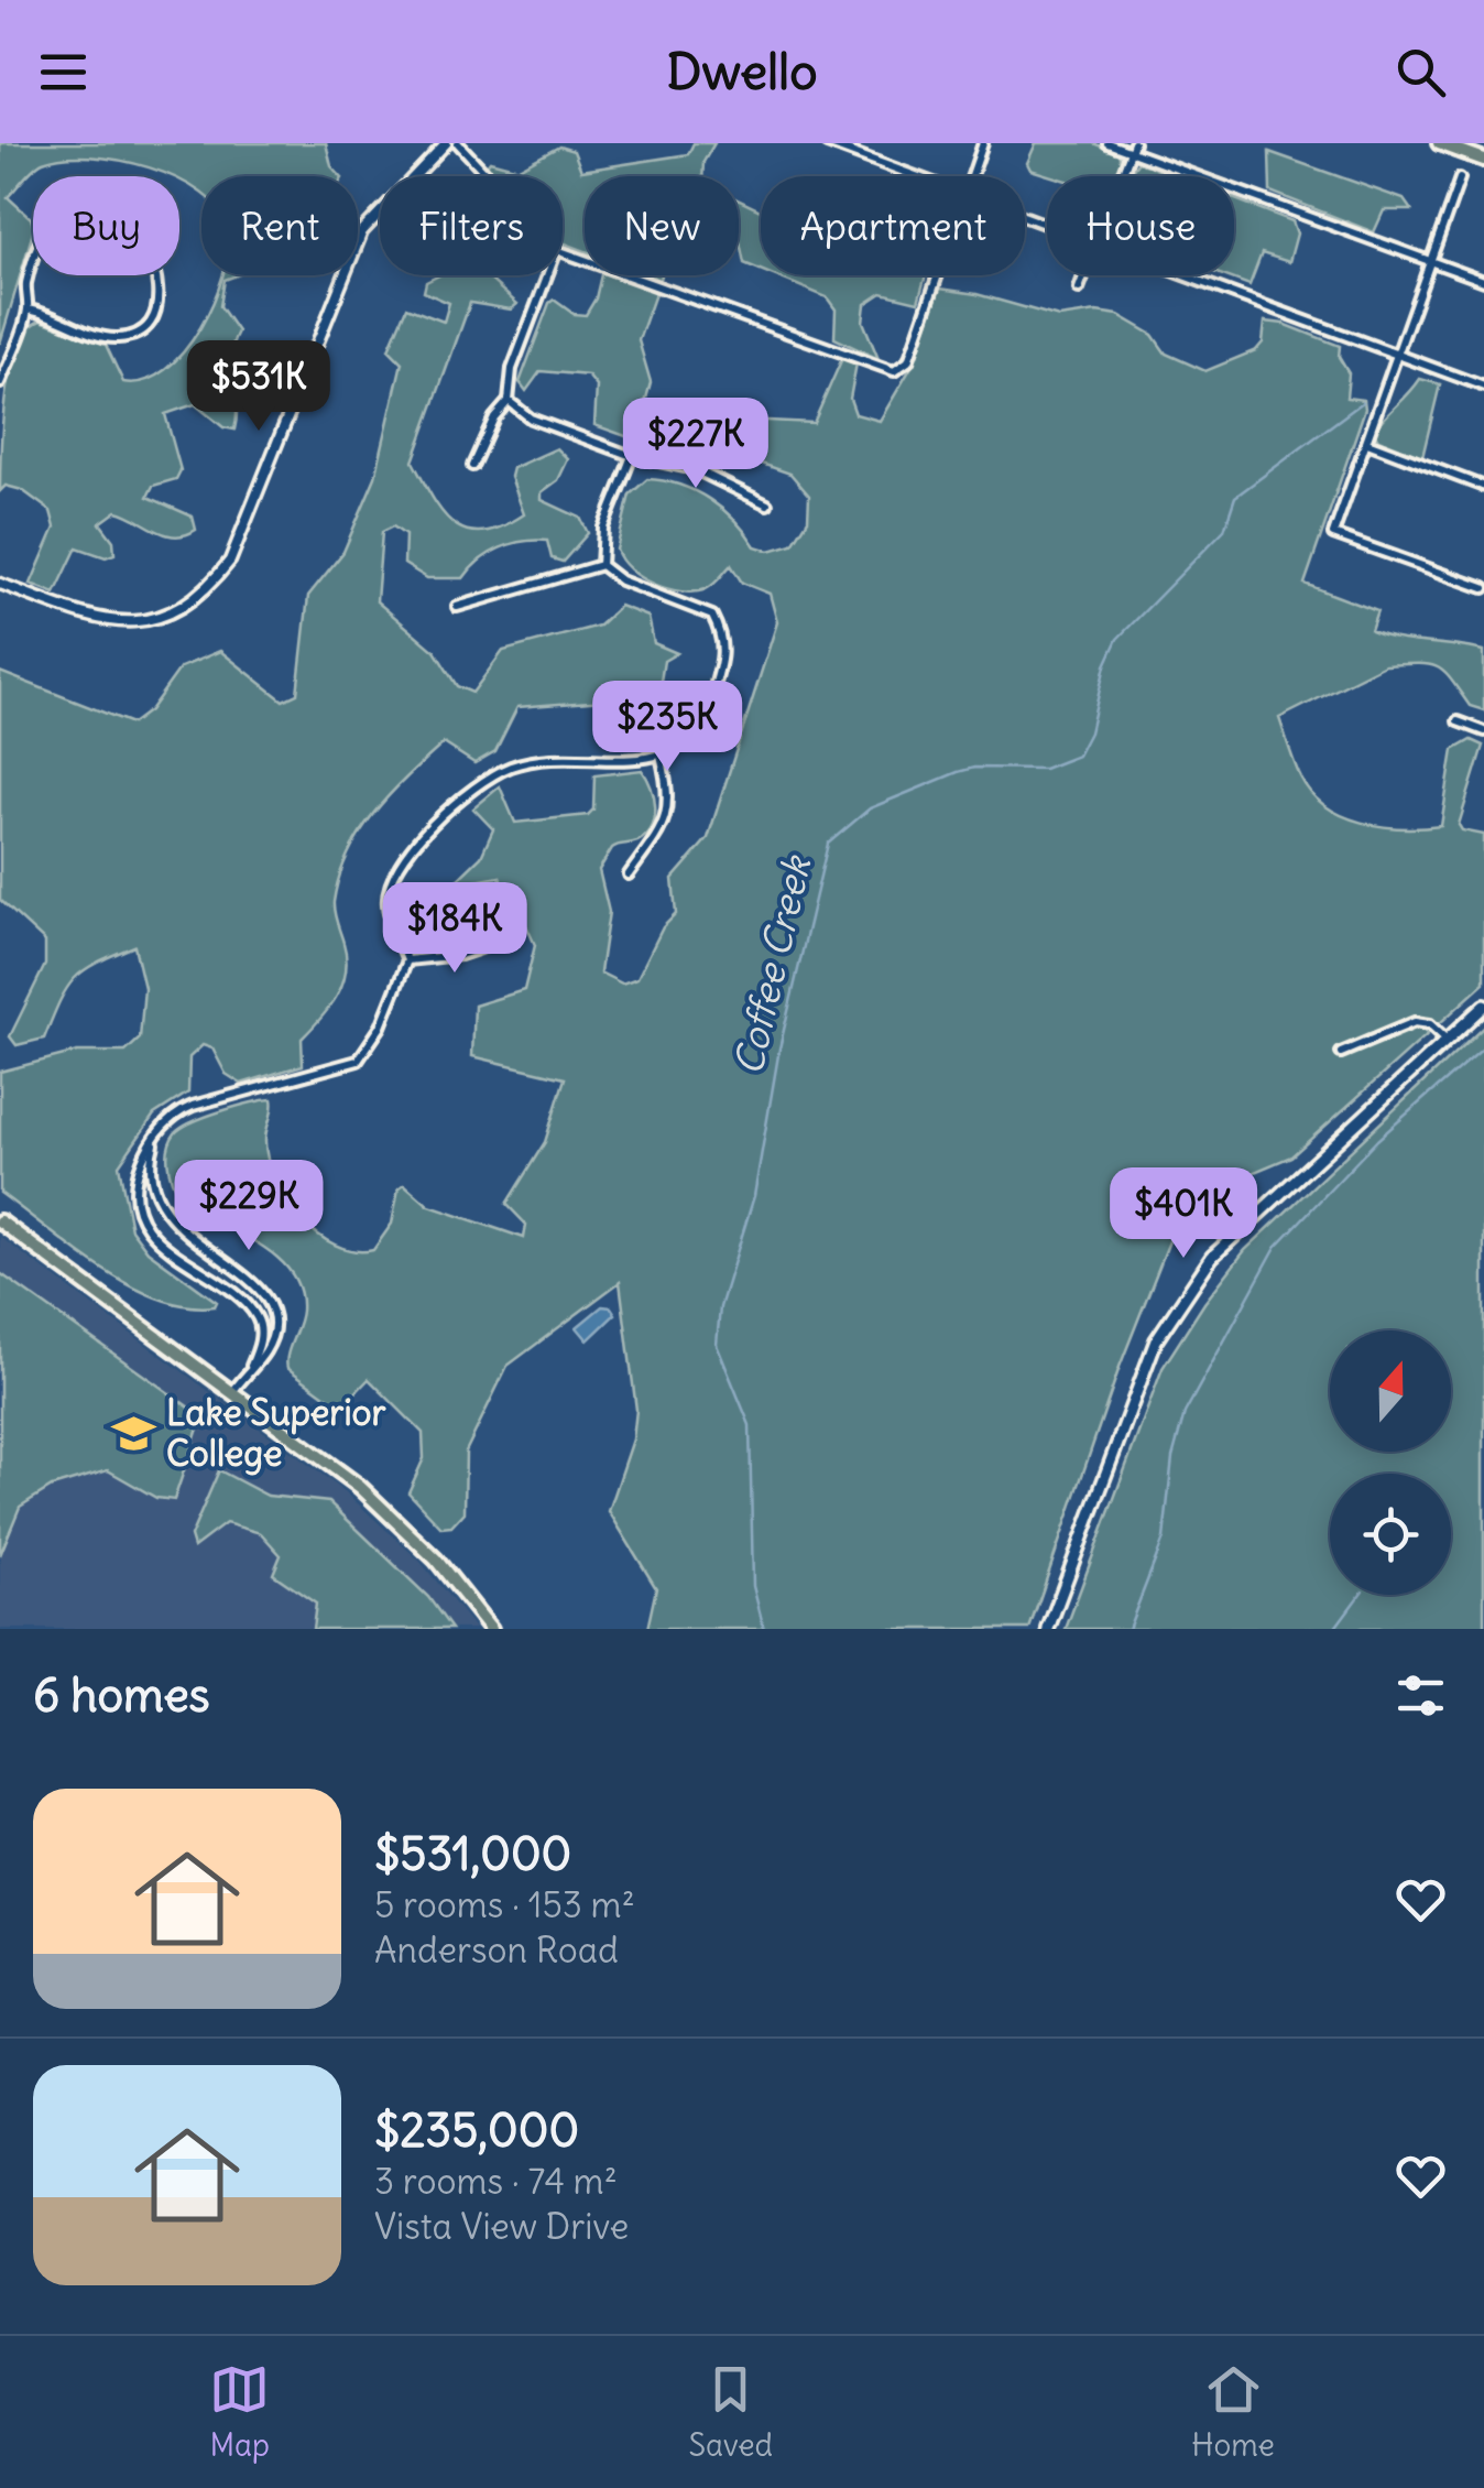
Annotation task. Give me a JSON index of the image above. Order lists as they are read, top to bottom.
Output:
{
  "water": ["Coffee Creek"],
  "places": {
    "school or university": ["Lake Superior College"]
  },
  "north": "top",
  "page": {
    "header": "Dwello",
    "chip": [
      "Buy",
      "Rent",
      "Filters",
      "New",
      "Apartment",
      "House"
    ],
    "price": [
      "$531K",
      "$227K",
      "$235K",
      "$184K",
      "$229K",
      "$401K"
    ],
    "heading": "6 homes",
    "list": [
      {
        "name": "$531,000",
        "note": "5 rooms · 153 m² · Anderson Road"
      },
      {
        "name": "$235,000",
        "note": "3 rooms · 74 m² · Vista View Drive"
      }
    ],
    "tabs": ["Map", "Saved", "Home"]
  }
}
